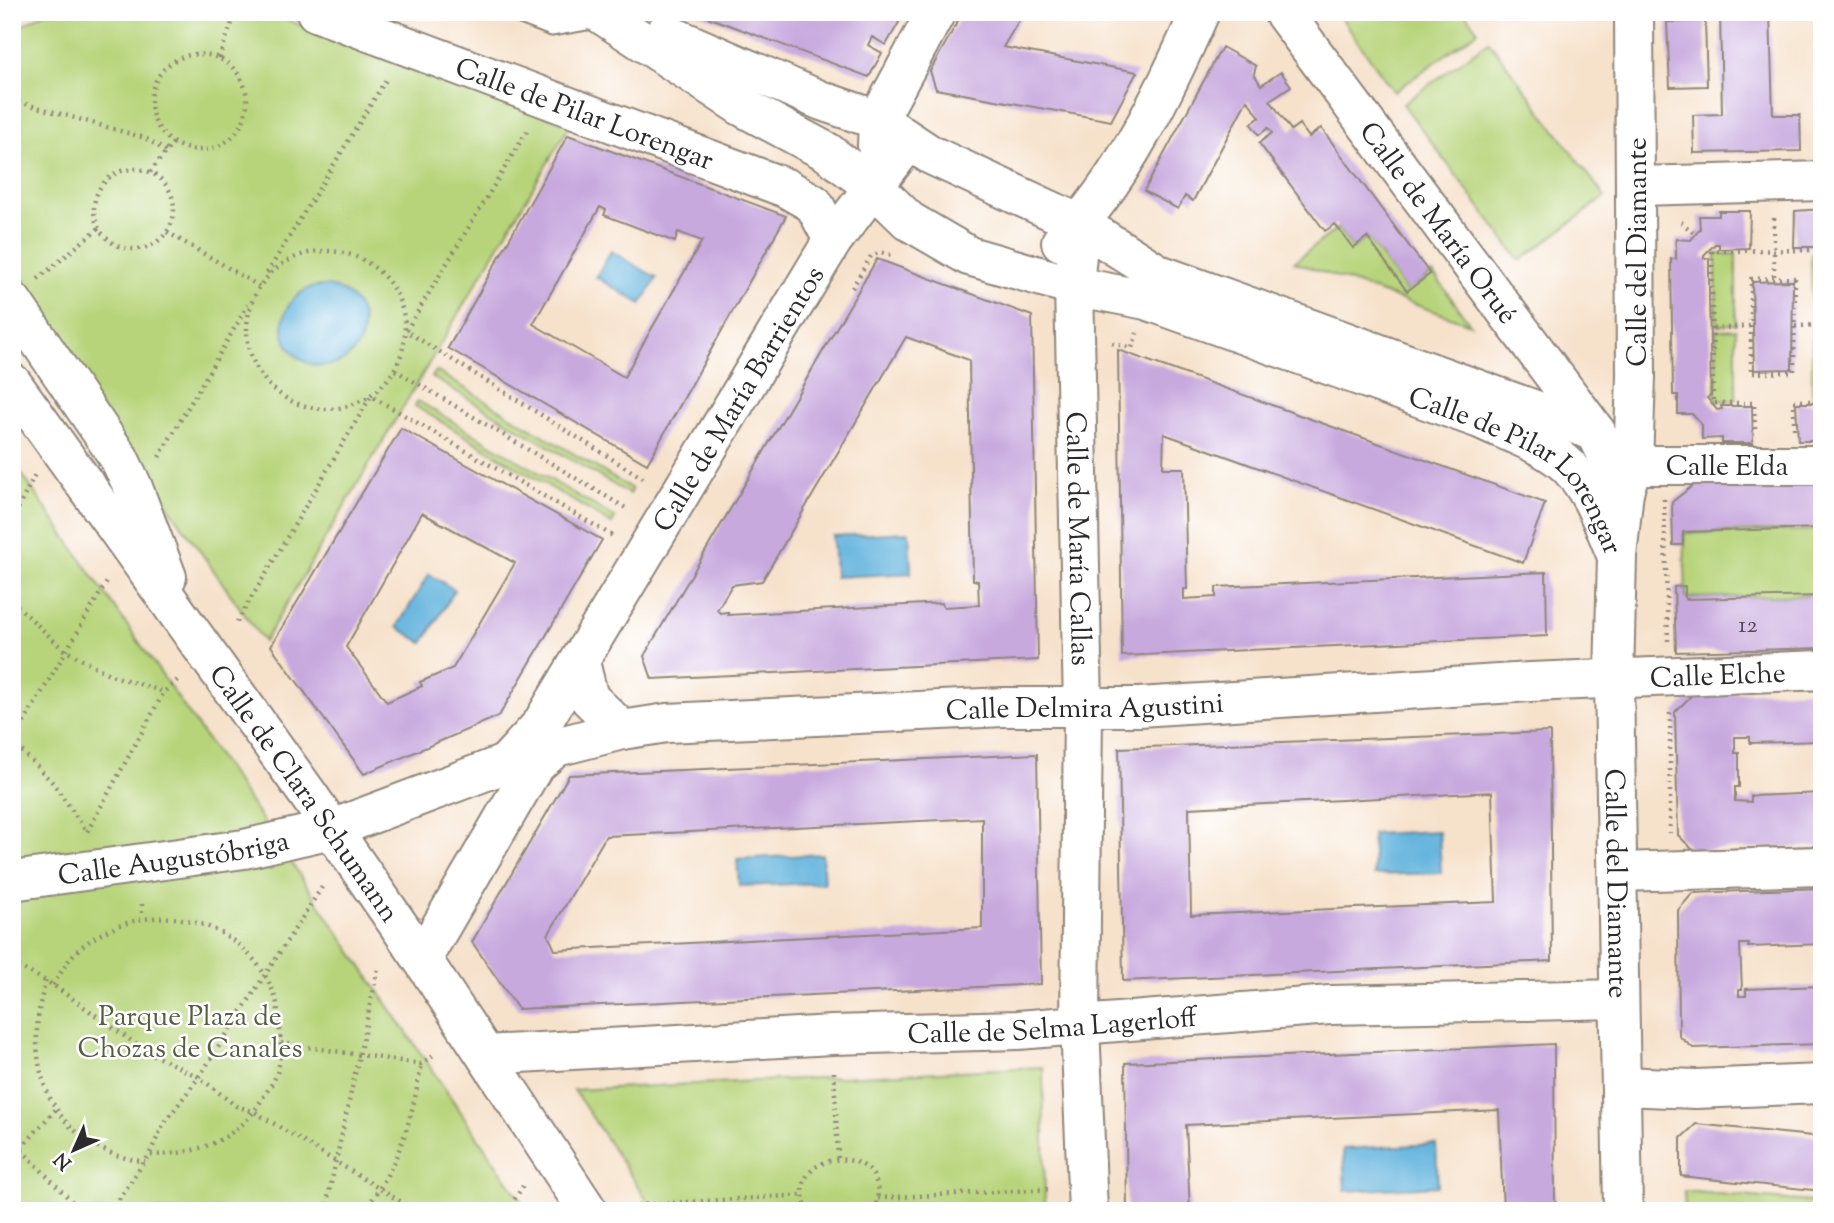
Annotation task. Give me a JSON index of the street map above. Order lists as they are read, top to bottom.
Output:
{
  "streets": {
    "street": [
      "Calle de Pilar Lorengar",
      "Calle de María Orué",
      "Calle del Diamante",
      "Calle de María Barrientos",
      "Calle Elda",
      "Calle de María Callas",
      "Calle Elche",
      "Calle Delmira Agustini",
      "Calle de Clara Schumann",
      "Calle Augustóbriga",
      "Calle de Selma Lagerloff"
    ]
  },
  "crossings": [
    ["Calle de Pilar Lorengar", "Calle de María Orué"],
    ["Calle de Pilar Lorengar", "Calle del Diamante"],
    ["Calle de Pilar Lorengar", "Calle de María Barrientos"],
    ["Calle de Pilar Lorengar", "Calle Elda"],
    ["Calle de Pilar Lorengar", "Calle de María Callas"],
    ["Calle del Diamante", "Calle Elda"],
    ["Calle del Diamante", "Calle Elche"],
    ["Calle del Diamante", "Calle Delmira Agustini"],
    ["Calle del Diamante", "Calle de Selma Lagerloff"],
    ["Calle de María Barrientos", "Calle Delmira Agustini"],
    ["Calle de María Barrientos", "Calle de Clara Schumann"],
    ["Calle de María Callas", "Calle Delmira Agustini"],
    ["Calle de María Callas", "Calle de Selma Lagerloff"],
    ["Calle Elche", "Calle Delmira Agustini"],
    ["Calle Delmira Agustini", "Calle de Clara Schumann"],
    ["Calle Delmira Agustini", "Calle Augustóbriga"],
    ["Calle de Clara Schumann", "Calle Augustóbriga"],
    ["Calle de Clara Schumann", "Calle de Selma Lagerloff"]
  ],
  "parks": ["Parque Plaza de Chozas de Canales"],
  "house_numbers": ["12"],
  "north": "bottom left"
}
